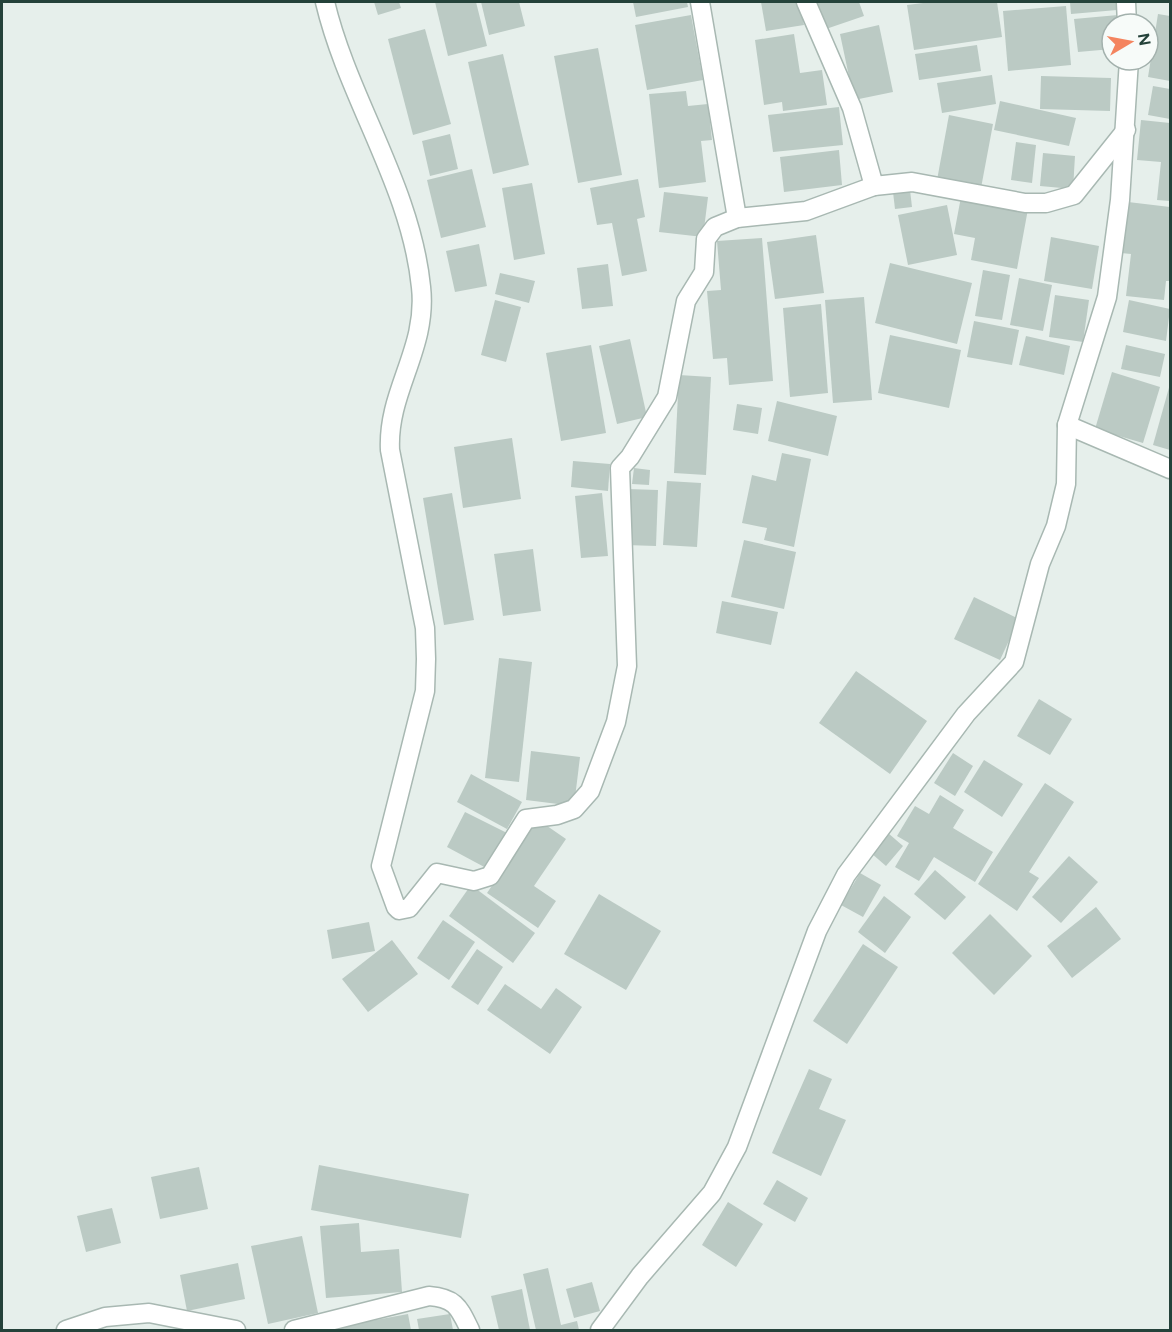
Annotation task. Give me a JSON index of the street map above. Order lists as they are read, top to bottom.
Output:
{
  "north": "right"
}
